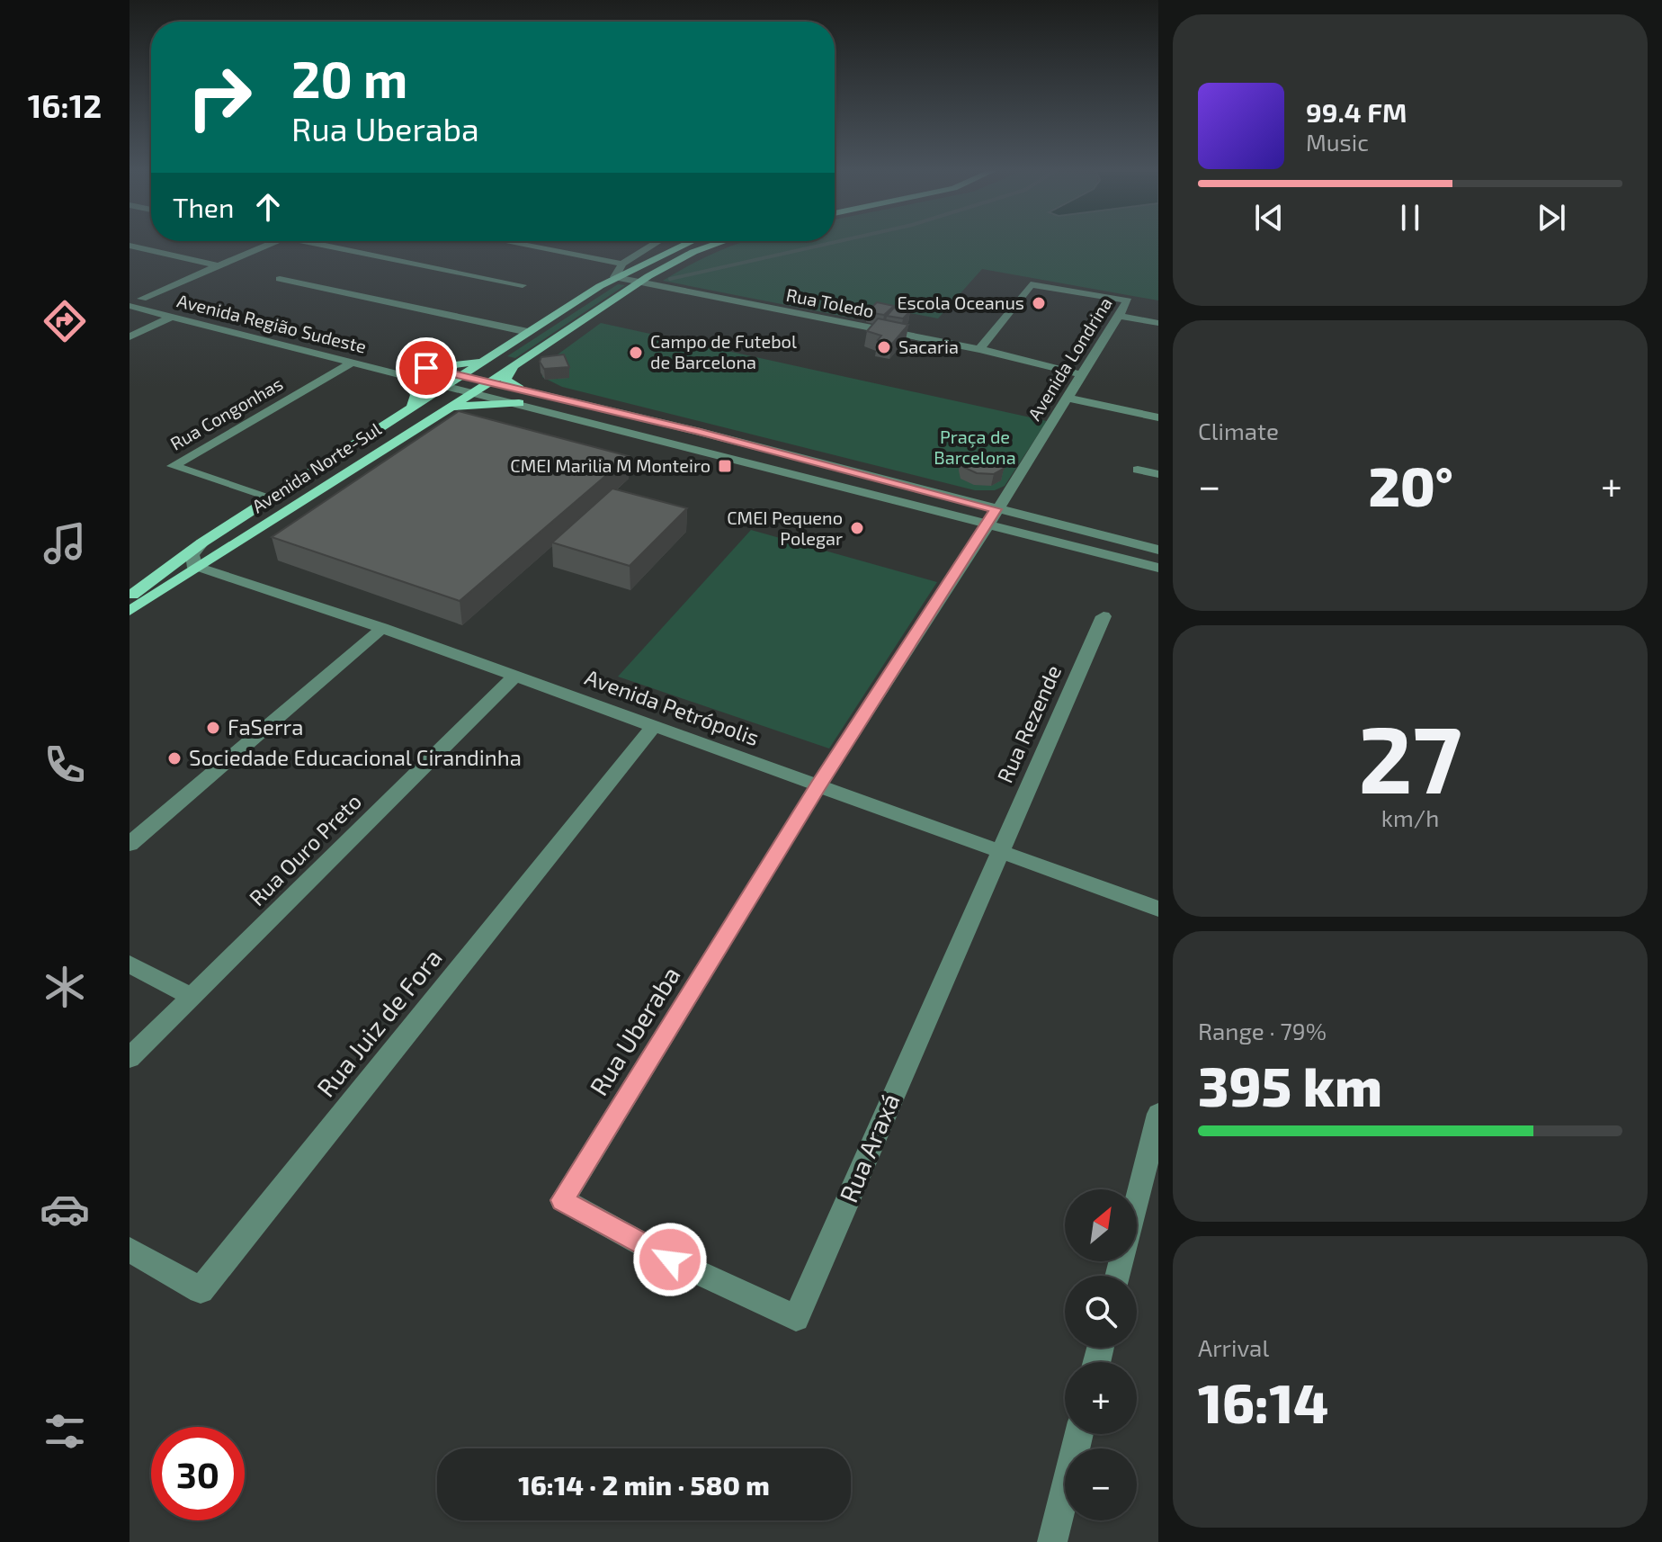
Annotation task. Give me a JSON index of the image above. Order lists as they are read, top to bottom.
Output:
{
  "streets": {
    "main road": ["Avenida Norte-Sul"],
    "street": [
      "Rua Toledo",
      "Avenida Região Sudeste",
      "Avenida Londrina",
      "Rua Congonhas",
      "Avenida Petrópolis",
      "Rua Rezende",
      "Rua Ouro Preto",
      "Rua Juiz de Fora",
      "Rua Uberaba",
      "Rua Araxá"
    ]
  },
  "crossings": [
    ["Rua Toledo", "Avenida Londrina"],
    ["Rua Toledo", "Avenida Norte-Sul"],
    ["Avenida Região Sudeste", "Avenida Londrina"],
    ["Avenida Região Sudeste", "Rua Congonhas"],
    ["Avenida Região Sudeste", "Avenida Norte-Sul"],
    ["Avenida Londrina", "Avenida Petrópolis"],
    ["Avenida Londrina", "Rua Uberaba"],
    ["Rua Congonhas", "Avenida Norte-Sul"],
    ["Avenida Norte-Sul", "Avenida Petrópolis"],
    ["Avenida Petrópolis", "Rua Rezende"],
    ["Avenida Petrópolis", "Rua Ouro Preto"],
    ["Avenida Petrópolis", "Rua Juiz de Fora"],
    ["Avenida Petrópolis", "Rua Uberaba"],
    ["Avenida Petrópolis", "Rua Araxá"],
    ["Rua Rezende", "Rua Araxá"],
    ["Rua Uberaba", "Rua Araxá"]
  ],
  "parks": ["Praça de Barcelona"],
  "places": {
    "other": [
      "Escola Oceanus",
      "Sacaria",
      "Campo de Futebol de Barcelona",
      "CMEI Pequeno Polegar",
      "FaSerra",
      "Sociedade Educacional Cirandinha"
    ],
    "transit": ["CMEI Marilia M Monteiro"]
  },
  "north": "top right",
  "page": {
    "tabs": "16:12",
    "turn": ["20 m", "Rua Uberaba"],
    "song": ["99.4 FM", "Music"],
    "then": "Then",
    "tile": [
      "Climate",
      ["27", "km/h"],
      ["Range · 79%", "395 km"],
      ["Arrival", "16:14"]
    ],
    "heat": ["−", "20°", "+"],
    "map_buttons": ["+", "−"],
    "limit": "30",
    "trip": "16:14 · 2 min · 580 m"
  }
}
